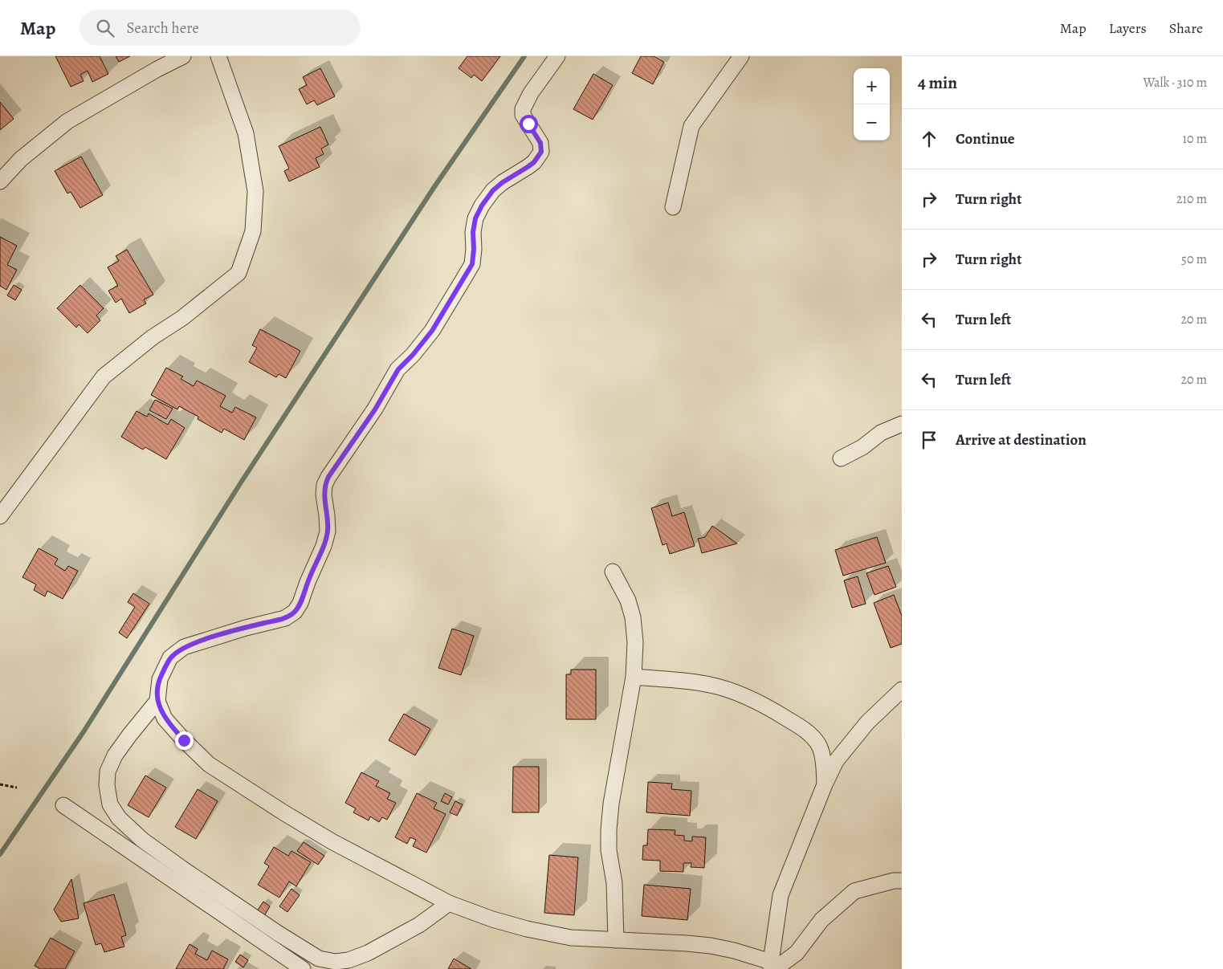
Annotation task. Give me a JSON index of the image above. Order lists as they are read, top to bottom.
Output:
{
  "page": {
    "header": "Map",
    "search": "Search here",
    "nav": ["Map", "Layers", "Share"],
    "heading": ["4 min", "Walk · 310 m"],
    "map_buttons": ["+", "−"],
    "list": [
      ["Continue", "10 m"],
      ["Turn right", "210 m"],
      ["Turn right", "50 m"],
      ["Turn left", "20 m"],
      ["Turn left", "20 m"],
      "Arrive at destination"
    ]
  }
}
